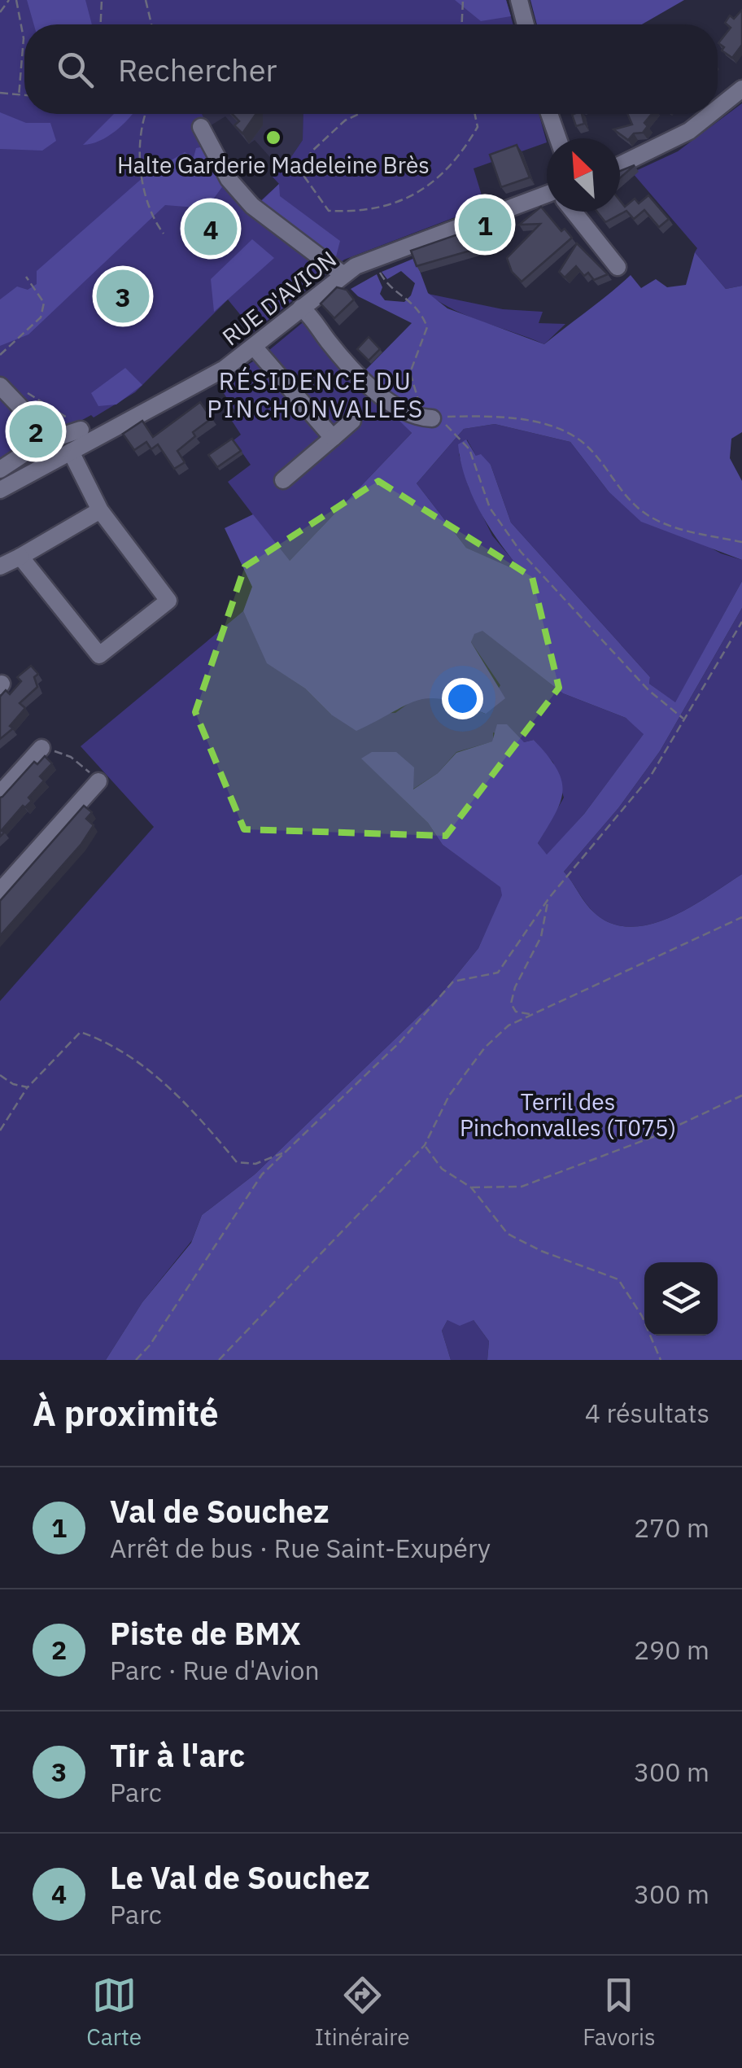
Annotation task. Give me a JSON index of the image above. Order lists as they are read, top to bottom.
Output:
{
  "streets": {
    "street": ["RUE D'AVION"]
  },
  "districts": ["RÉSIDENCE DU PINCHONVALLES"],
  "parks": ["Terril des Pinchonvalles (T075)"],
  "places": ["Halte Garderie Madeleine Brès"],
  "north": "top left",
  "page": {
    "search": "Rechercher",
    "pins": [
      "1",
      "4",
      "3",
      "2"
    ],
    "heading": ["À proximité", "4 résultats"],
    "list": [
      {
        "mark": "1",
        "name": "Val de Souchez",
        "note": "Arrêt de bus · Rue Saint-Exupéry",
        "value": "270 m"
      },
      {
        "mark": "2",
        "name": "Piste de BMX",
        "note": "Parc · Rue d'Avion",
        "value": "290 m"
      },
      {
        "mark": "3",
        "name": "Tir à l'arc",
        "note": "Parc",
        "value": "300 m"
      },
      {
        "mark": "4",
        "name": "Le Val de Souchez",
        "note": "Parc",
        "value": "300 m"
      }
    ],
    "nav": ["Carte", "Itinéraire", "Favoris"]
  }
}
